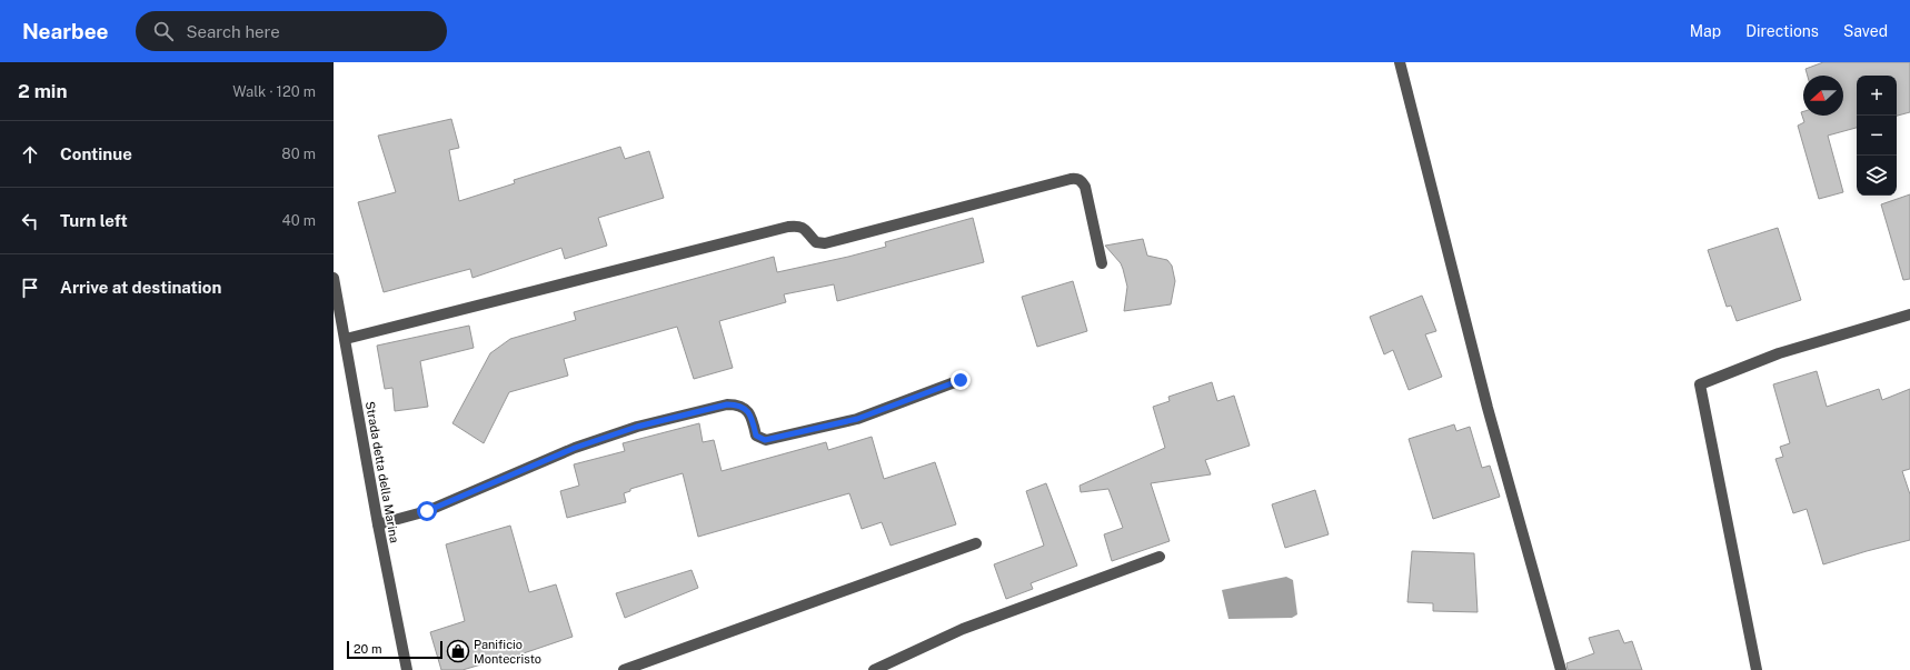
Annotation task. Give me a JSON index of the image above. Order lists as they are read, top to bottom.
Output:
{
  "streets": {
    "street": ["Strada detta della Marina"]
  },
  "places": {
    "shop": ["Panificio Montecristo"]
  },
  "scale_bar": "20 m",
  "north": "left",
  "page": {
    "header": "Nearbee",
    "search": "Search here",
    "nav": ["Map", "Directions", "Saved"],
    "heading": ["2 min", "Walk · 120 m"],
    "map_buttons": ["+", "−"],
    "list": [
      ["Continue", "80 m"],
      ["Turn left", "40 m"],
      "Arrive at destination"
    ],
    "scale": "20 m"
  }
}
